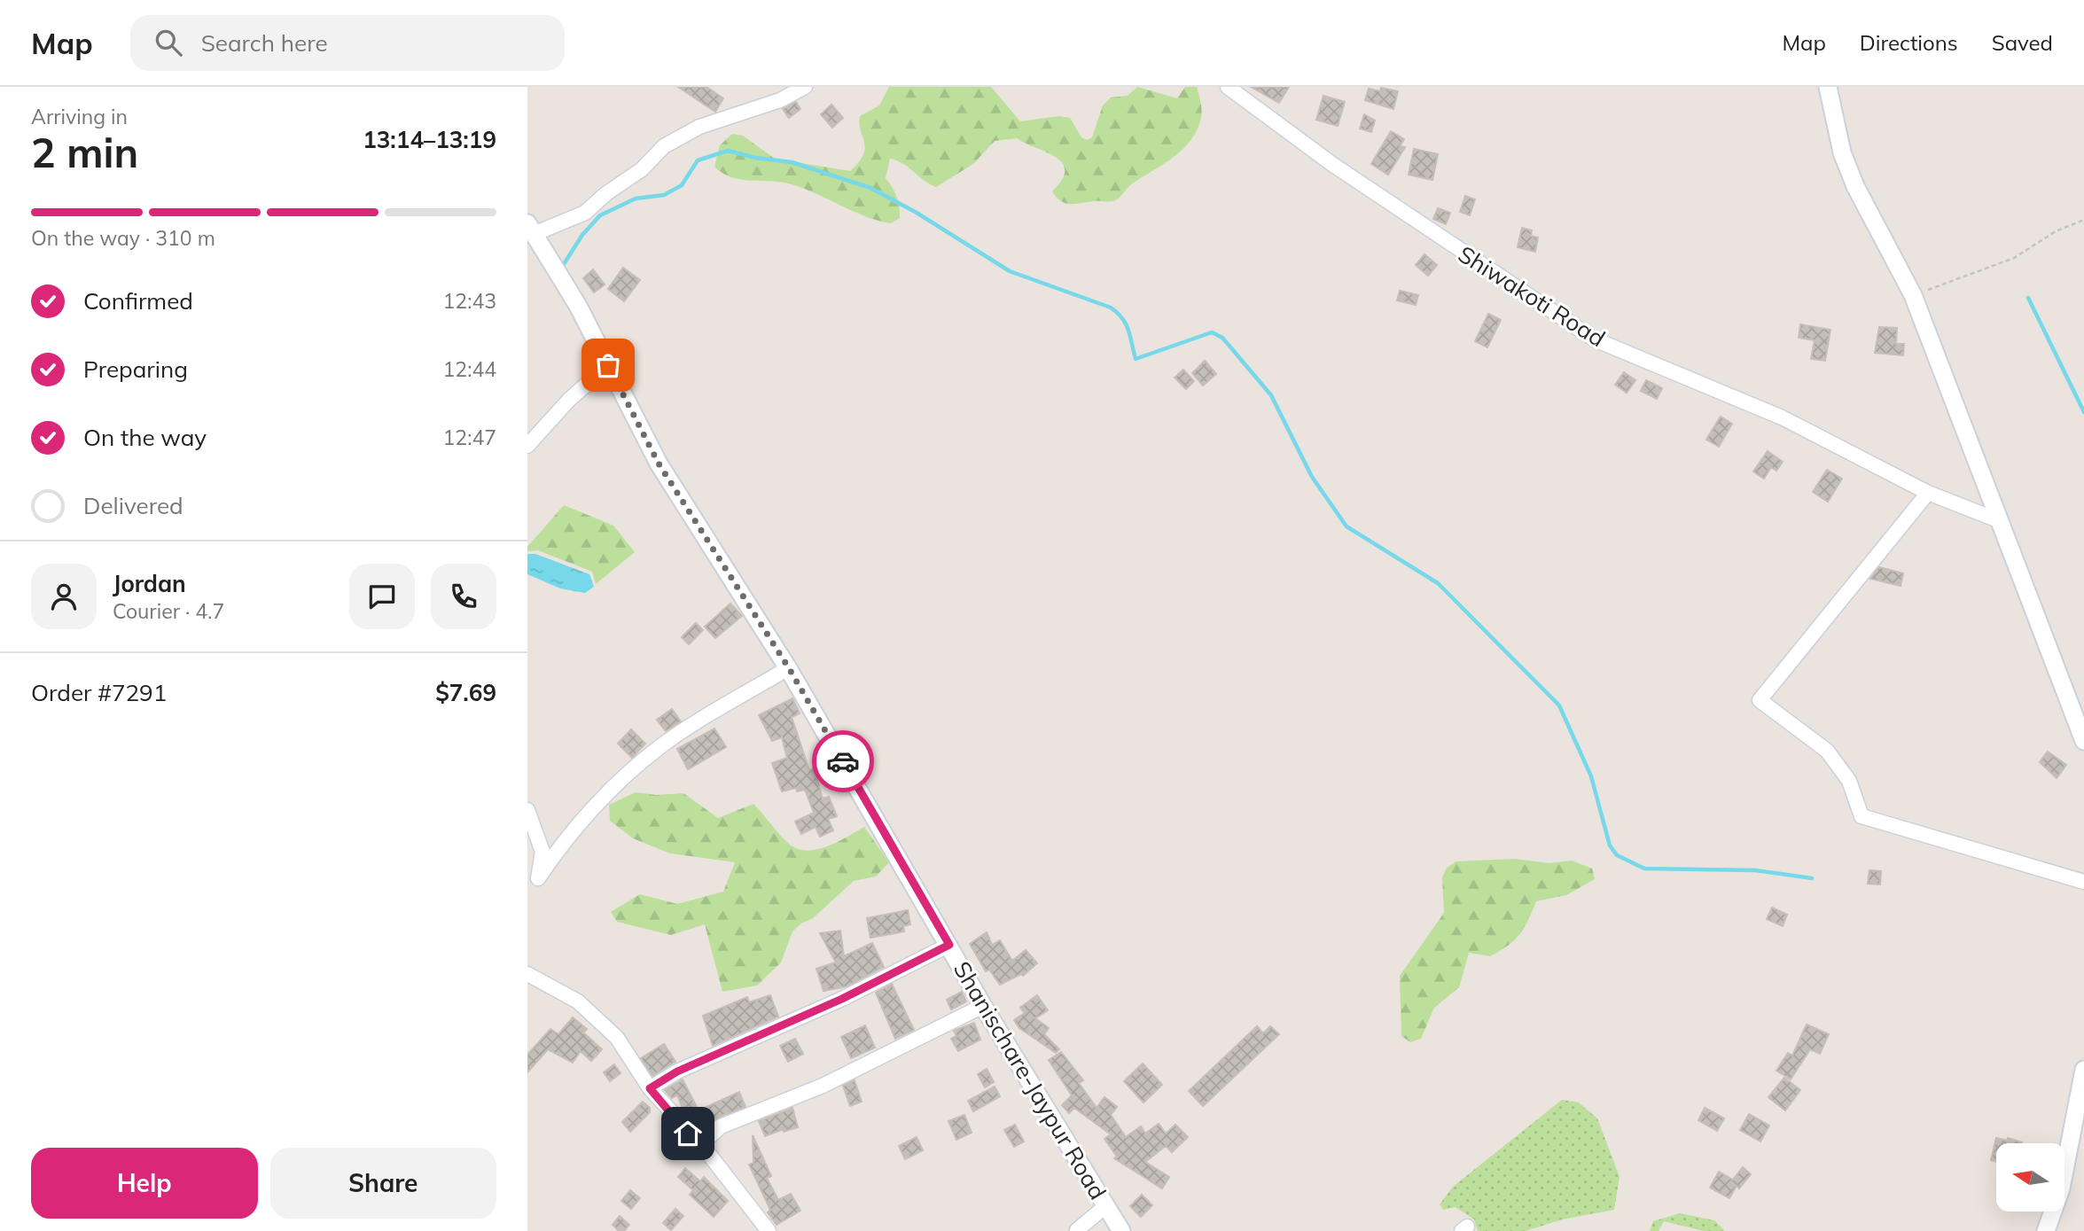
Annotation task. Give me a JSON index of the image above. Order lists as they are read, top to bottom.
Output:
{
  "streets": {
    "street": ["Shiwakoti Road", "Shanischare-Jaypur Road"]
  },
  "north": "left",
  "page": {
    "header": "Map",
    "search": "Search here",
    "nav": ["Map", "Directions", "Saved"],
    "heading": ["2 min", "Arriving in", "13:14–13:19"],
    "panel": [
      "Jordan",
      "Courier · 4.7",
      "Order #7291",
      "$7.69"
    ],
    "bar": "On the way · 310 m",
    "list": [
      ["Confirmed", "12:43"],
      ["Preparing", "12:44"],
      ["On the way", "12:47"],
      "Delivered"
    ],
    "buttons": ["Help", "Share"]
  }
}
